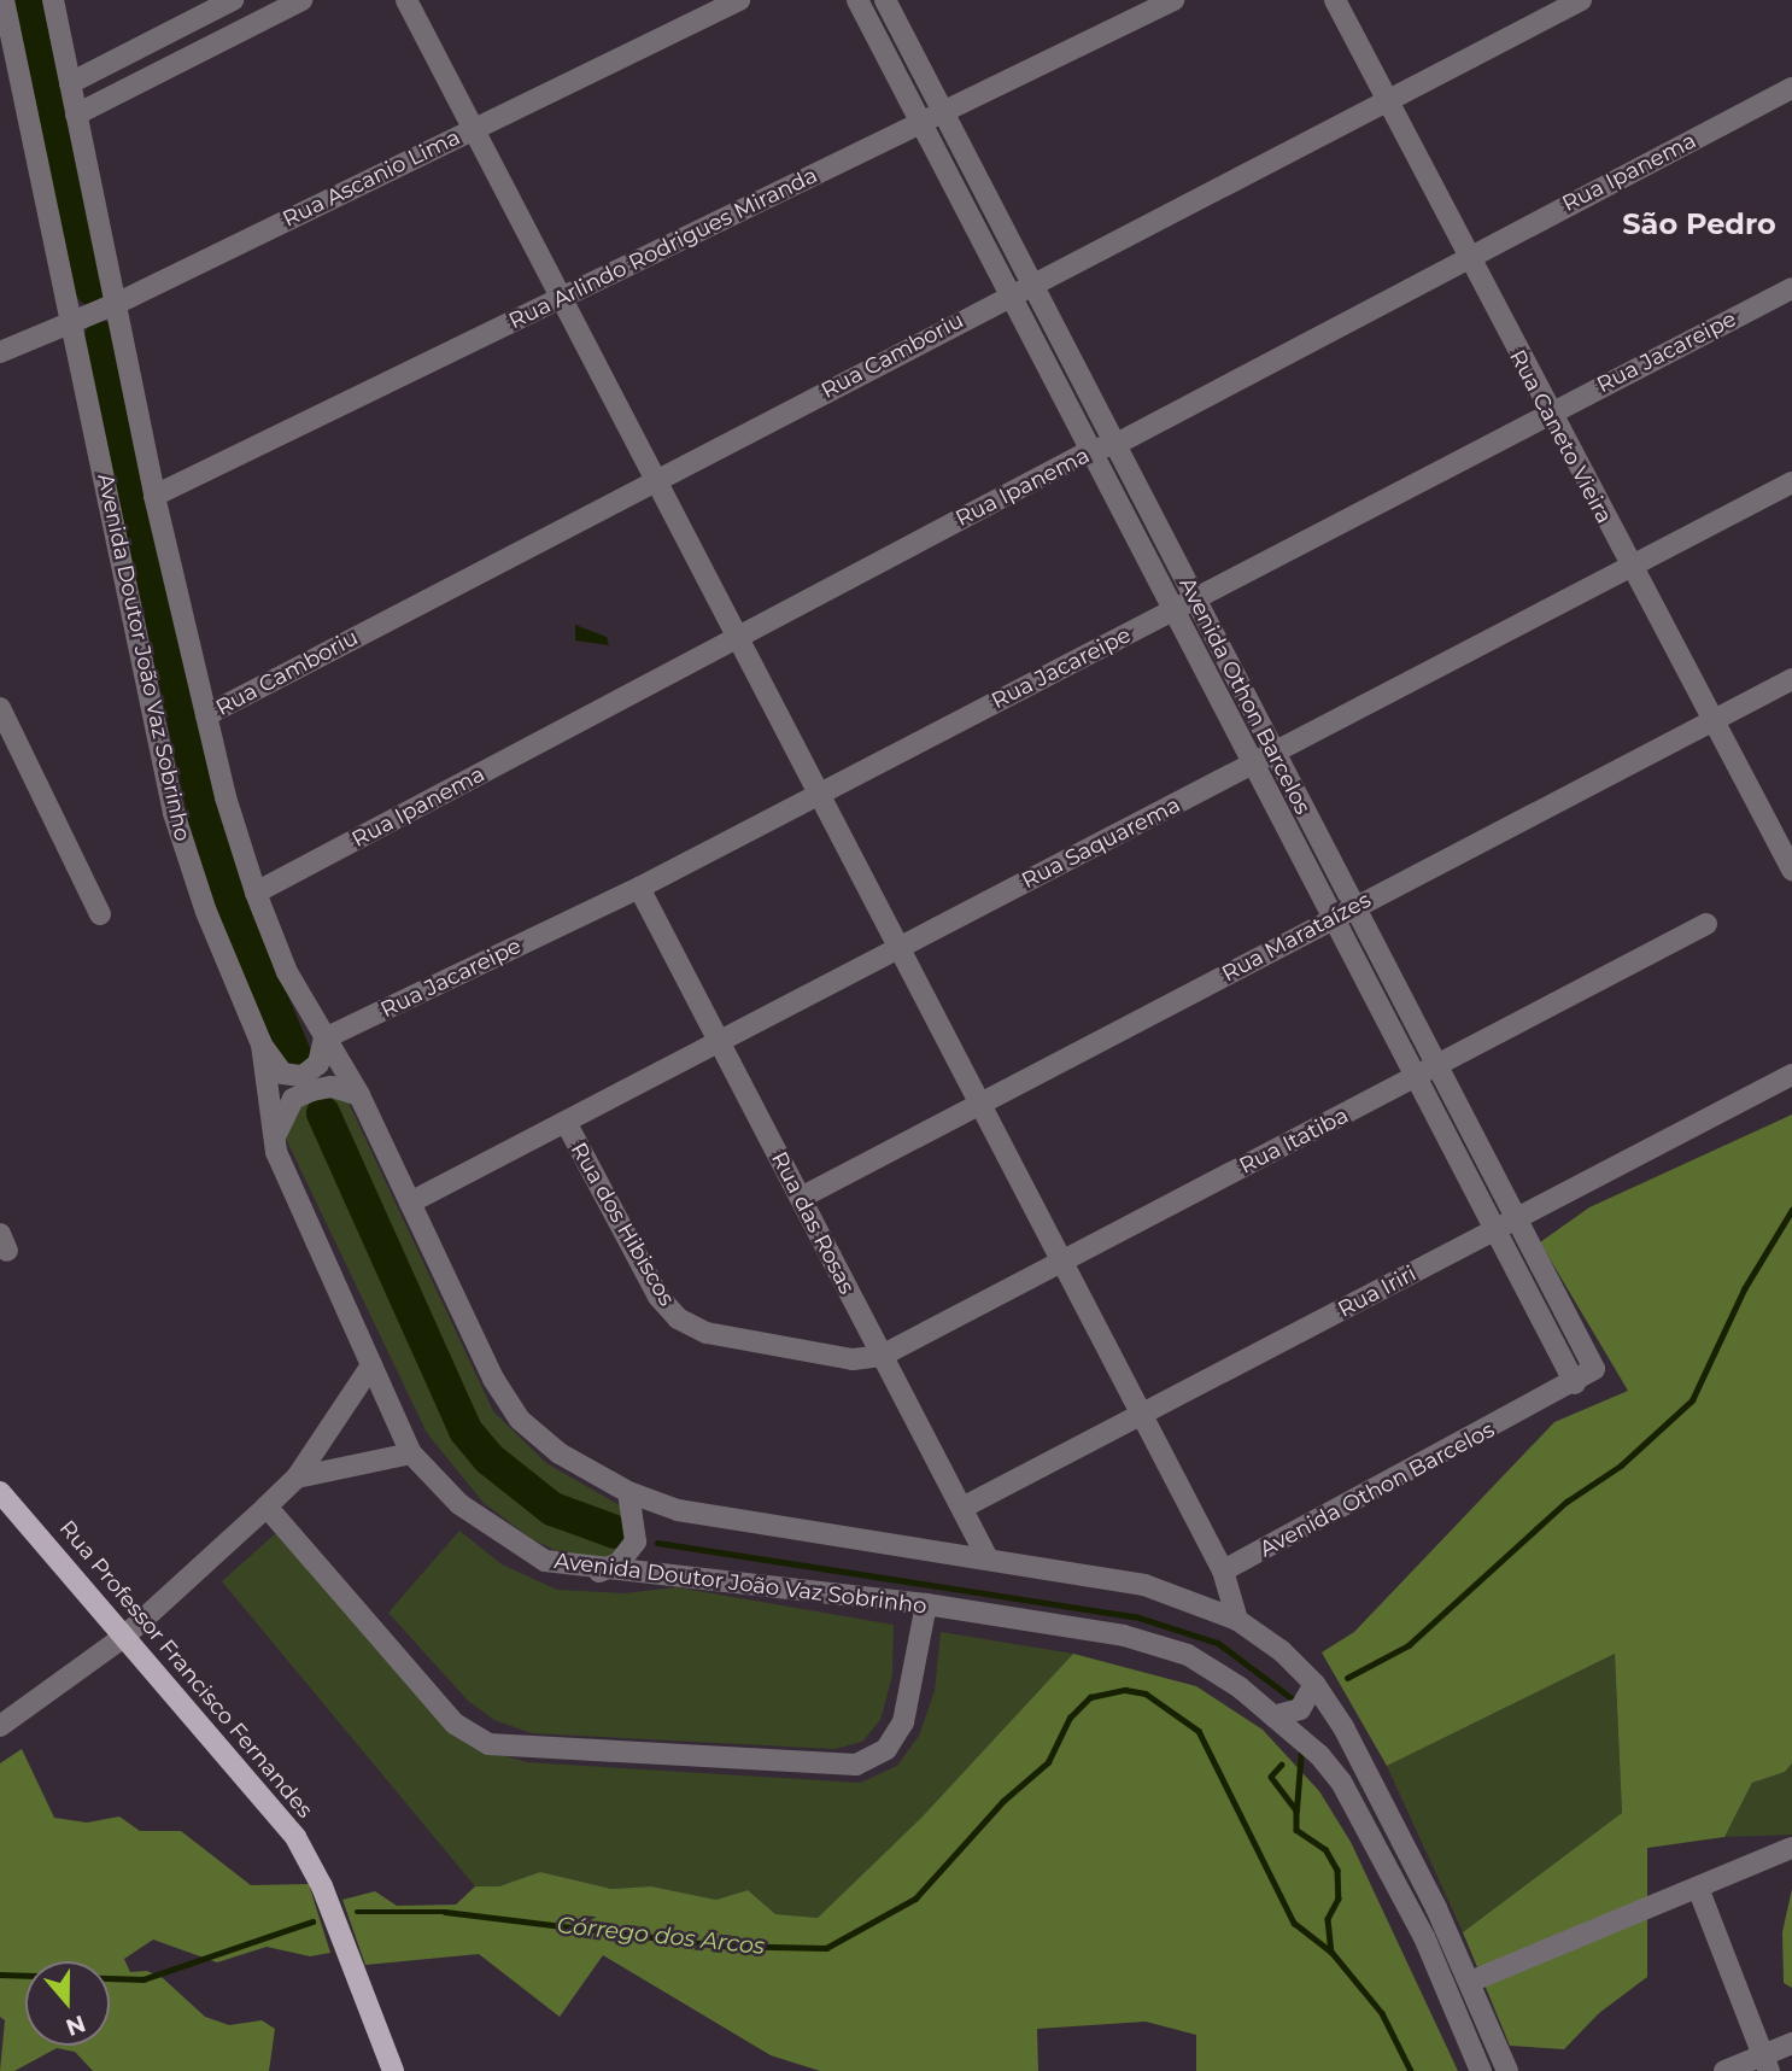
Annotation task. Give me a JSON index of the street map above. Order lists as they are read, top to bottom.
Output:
{
  "streets": {
    "main road": ["Rua Professor Francisco Fernandes"],
    "street": [
      "Rua Ipanema",
      "Rua Ascanio Lima",
      "Rua Arlindo Rodrigues Miranda",
      "Rua Jacareipe",
      "Rua Camboriu",
      "Rua Caneto Vieira",
      "Avenida Doutor João Vaz Sobrinho",
      "Avenida Othon Barcelos",
      "Rua Saquarema",
      "Rua Marataízes",
      "Rua Itatiba",
      "Rua das Rosas",
      "Rua dos Hibiscos",
      "Rua Iriri"
    ]
  },
  "crossings": [
    ["Rua Ipanema", "Rua Caneto Vieira"],
    ["Rua Ipanema", "Avenida Doutor João Vaz Sobrinho"],
    ["Rua Ipanema", "Avenida Othon Barcelos"],
    ["Rua Ascanio Lima", "Avenida Doutor João Vaz Sobrinho"],
    ["Rua Arlindo Rodrigues Miranda", "Avenida Doutor João Vaz Sobrinho"],
    ["Rua Arlindo Rodrigues Miranda", "Avenida Othon Barcelos"],
    ["Rua Jacareipe", "Rua Caneto Vieira"],
    ["Rua Jacareipe", "Avenida Doutor João Vaz Sobrinho"],
    ["Rua Jacareipe", "Avenida Othon Barcelos"],
    ["Rua Jacareipe", "Rua das Rosas"],
    ["Rua Camboriu", "Rua Caneto Vieira"],
    ["Rua Camboriu", "Avenida Doutor João Vaz Sobrinho"],
    ["Rua Camboriu", "Avenida Othon Barcelos"],
    ["Rua Caneto Vieira", "Rua Saquarema"],
    ["Rua Caneto Vieira", "Rua Marataízes"],
    ["Avenida Doutor João Vaz Sobrinho", "Rua Saquarema"],
    ["Avenida Doutor João Vaz Sobrinho", "Rua das Rosas"],
    ["Avenida Othon Barcelos", "Rua Saquarema"],
    ["Avenida Othon Barcelos", "Rua Marataízes"],
    ["Avenida Othon Barcelos", "Rua Itatiba"],
    ["Avenida Othon Barcelos", "Rua Iriri"],
    ["Rua Saquarema", "Rua das Rosas"],
    ["Rua Saquarema", "Rua dos Hibiscos"],
    ["Rua Marataízes", "Rua das Rosas"],
    ["Rua Itatiba", "Rua das Rosas"],
    ["Rua Itatiba", "Rua dos Hibiscos"],
    ["Rua das Rosas", "Rua dos Hibiscos"],
    ["Rua das Rosas", "Rua Iriri"]
  ],
  "districts": ["São Pedro"],
  "water": ["Córrego dos Arcos"],
  "north": "bottom"
}
